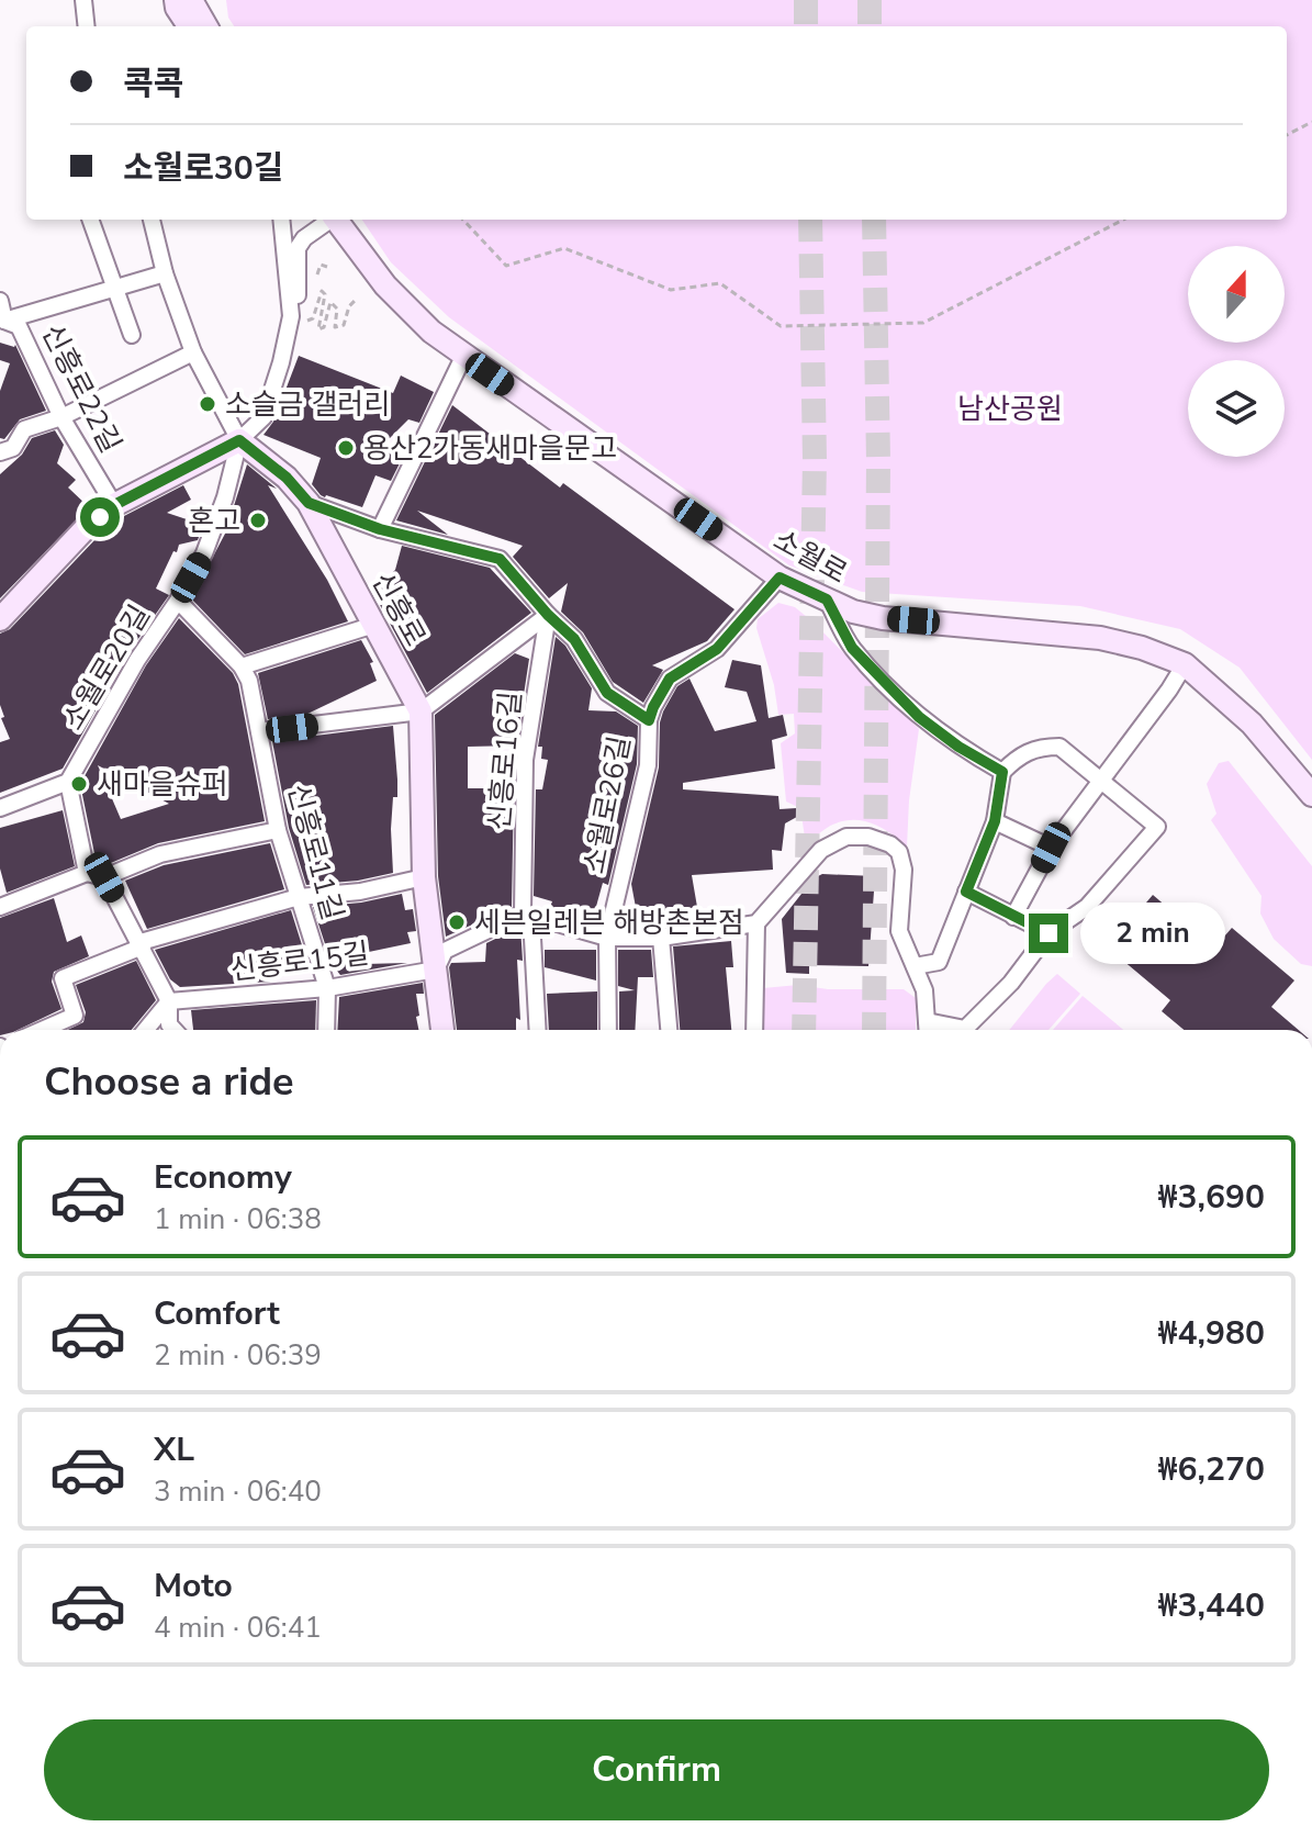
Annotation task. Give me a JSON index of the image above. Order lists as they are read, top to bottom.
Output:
{
  "streets": {
    "main road": ["소월로", "신흥로"],
    "street": [
      "신흥로22길",
      "소월로20길",
      "신흥로16길",
      "소월로26길",
      "신흥로11길",
      "신흥로15길"
    ]
  },
  "crossings": [
    ["소월로", "소월로26길"],
    ["신흥로", "소월로20길"],
    ["신흥로", "신흥로15길"],
    ["소월로20길", "신흥로11길"],
    ["신흥로11길", "신흥로15길"]
  ],
  "parks": ["남산공원"],
  "places": [
    "소슬금 갤러리",
    "용산2가동새마을문고",
    "혼고",
    "새마을슈퍼",
    "세븐일레븐 해방촌본점"
  ],
  "north": "top",
  "page": {
    "banner": ["콕콕", "소월로30길"],
    "bubble": "2 min",
    "heading": "Choose a ride",
    "list": [
      {
        "name": "Economy",
        "note": "1 min · 06:38",
        "value": "₩3,690"
      },
      {
        "name": "Comfort",
        "note": "2 min · 06:39",
        "value": "₩4,980"
      },
      {
        "name": "XL",
        "note": "3 min · 06:40",
        "value": "₩6,270"
      },
      {
        "name": "Moto",
        "note": "4 min · 06:41",
        "value": "₩3,440"
      }
    ],
    "buttons": "Confirm"
  }
}
